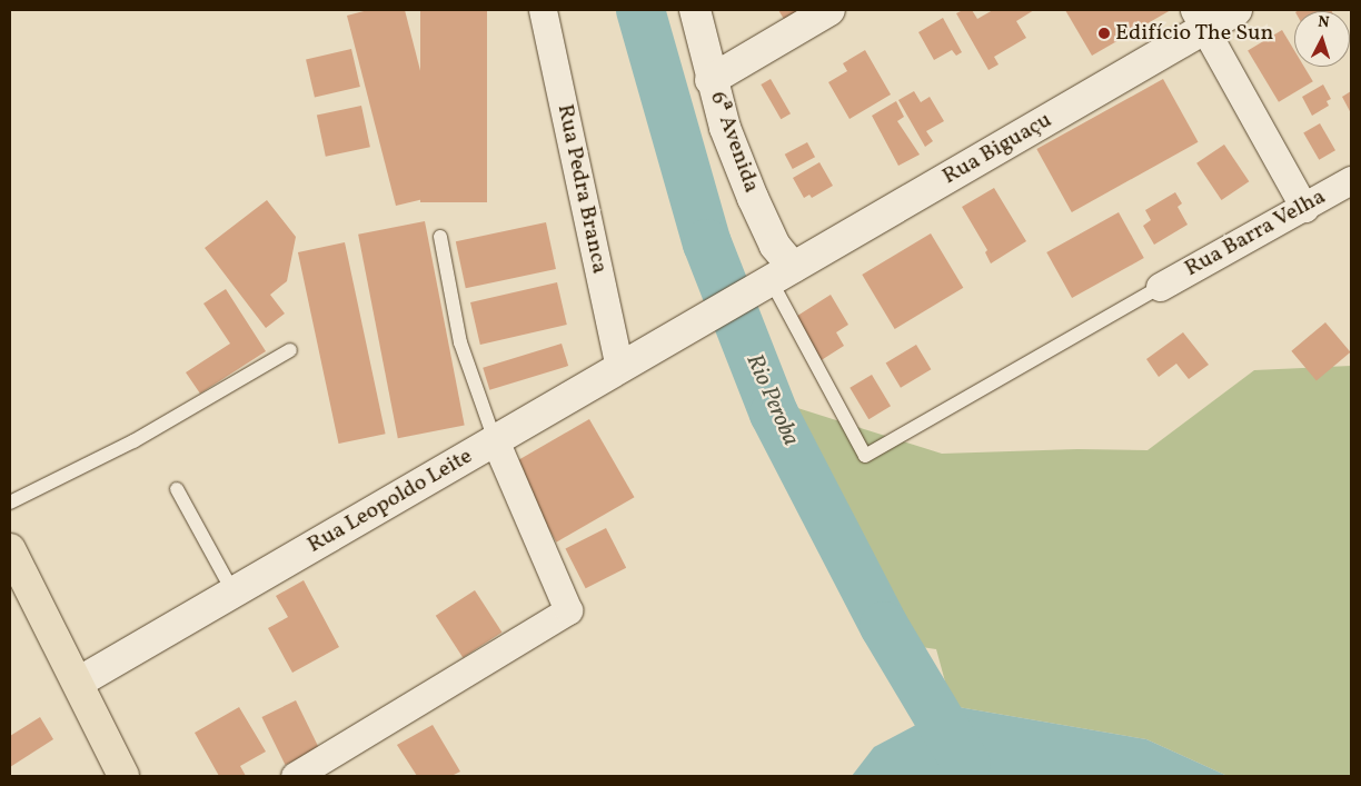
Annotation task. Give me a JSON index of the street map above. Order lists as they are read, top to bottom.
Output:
{
  "streets": {
    "street": [
      "6ª Avenida",
      "Rua Biguaçu",
      "Rua Pedra Branca",
      "Rua Barra Velha",
      "Rua Leopoldo Leite"
    ]
  },
  "crossings": [
    ["6ª Avenida", "Rua Biguaçu"],
    ["Rua Biguaçu", "Rua Leopoldo Leite"],
    ["Rua Pedra Branca", "Rua Leopoldo Leite"]
  ],
  "water": ["Rio Peroba"],
  "places": ["Edifício The Sun"],
  "north": "top"
}
